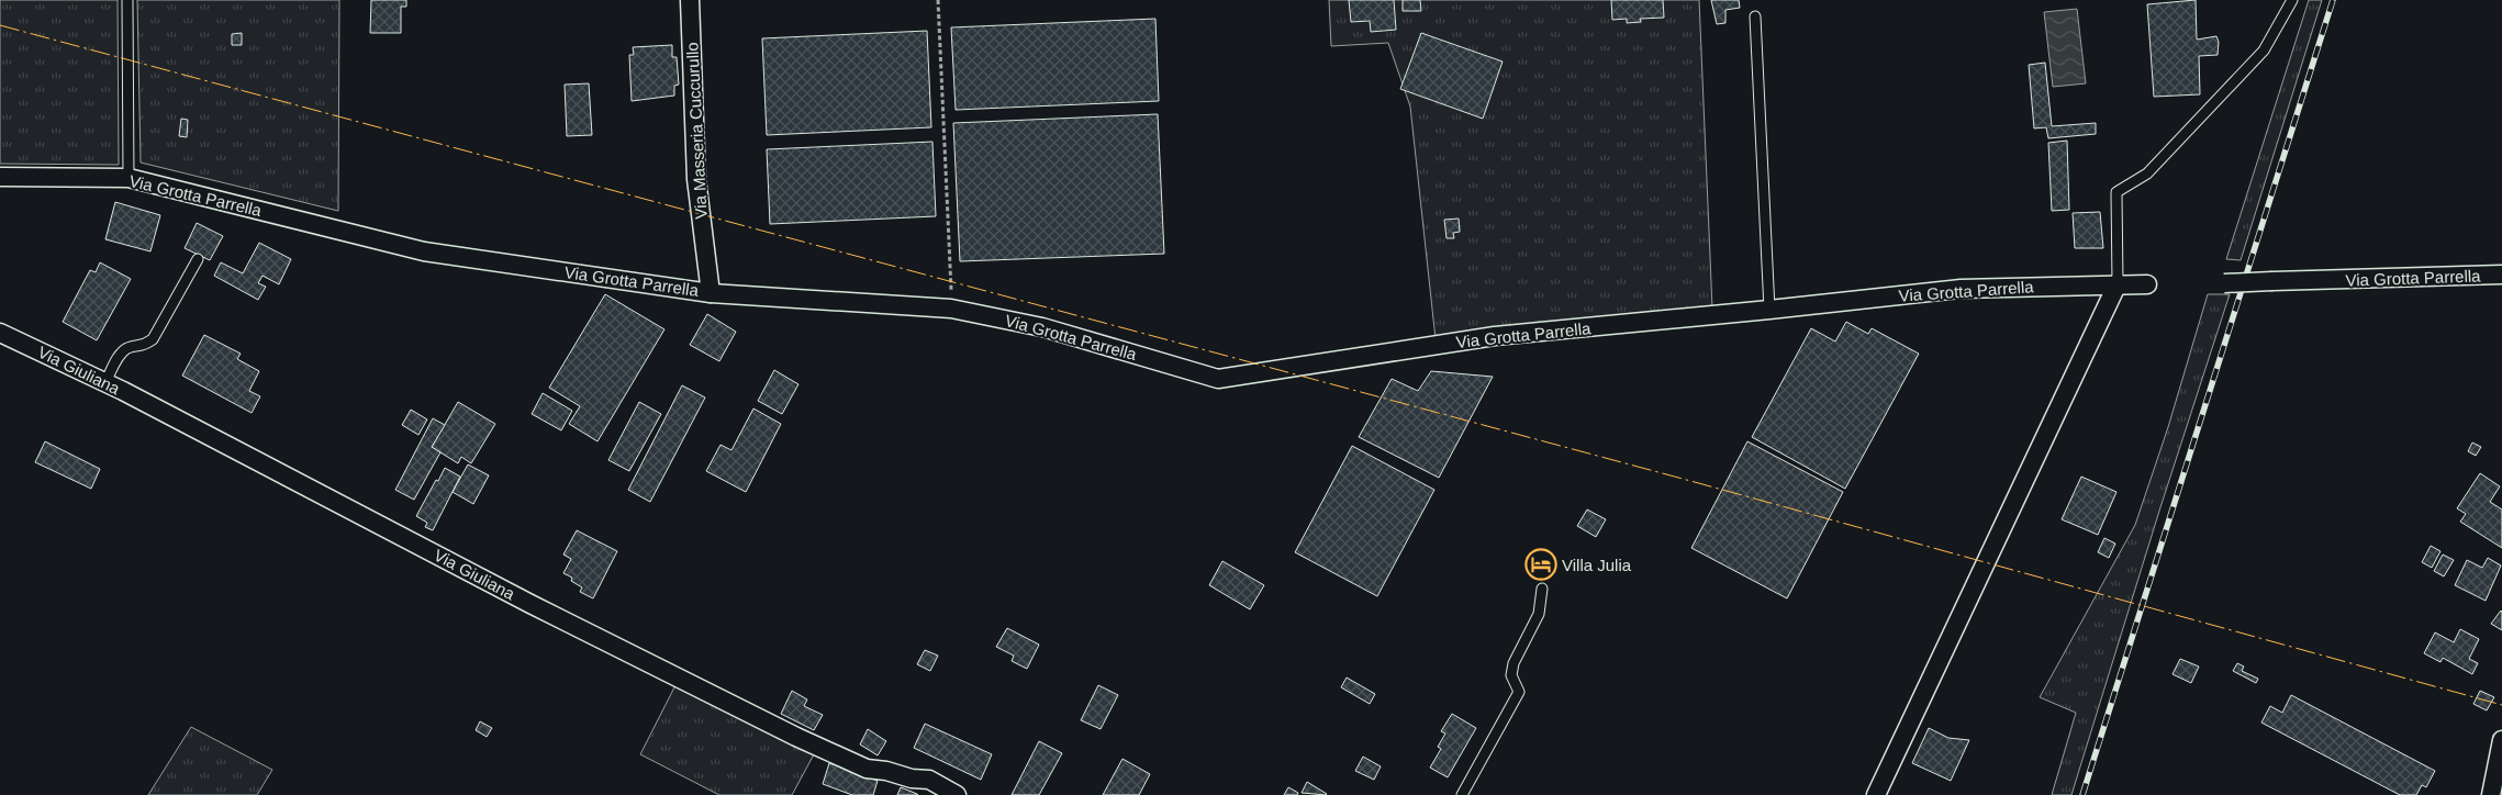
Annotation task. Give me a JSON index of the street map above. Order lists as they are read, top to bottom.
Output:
{
  "streets": {
    "street": ["Via Masseria Cuccurullo", "Via Grotta Parrella", "Via Giuliana"]
  },
  "crossings": [
    ["Via Masseria Cuccurullo", "Via Grotta Parrella"]
  ],
  "places": {
    "hotel": ["Villa Julia"]
  }
}
